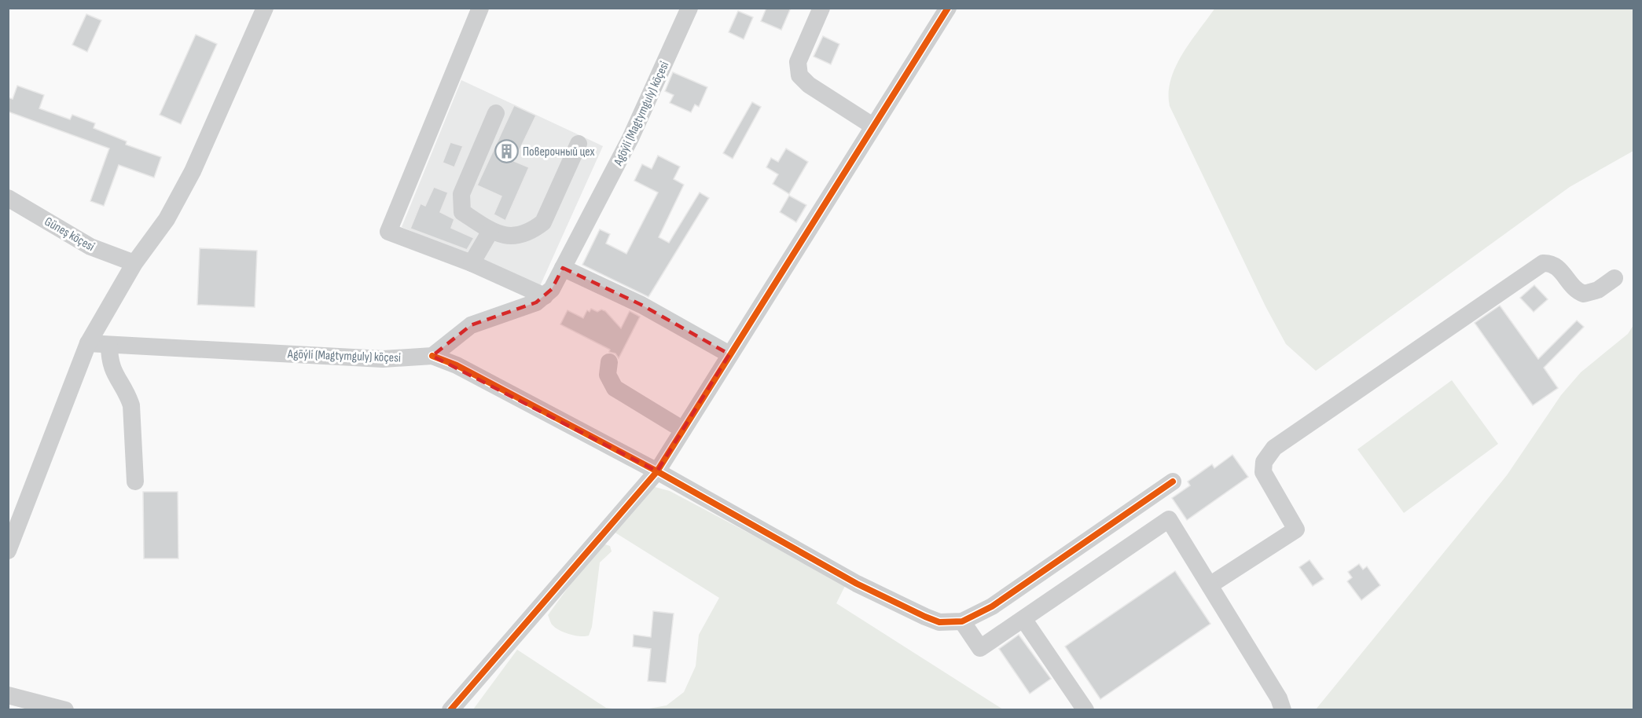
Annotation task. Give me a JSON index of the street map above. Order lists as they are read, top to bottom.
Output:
{
  "streets": {
    "street": ["Agöýli (Magtymguly) köçesi", "Güneş köçesi"]
  },
  "places": {
    "building": ["Поверочный цех"]
  }
}
